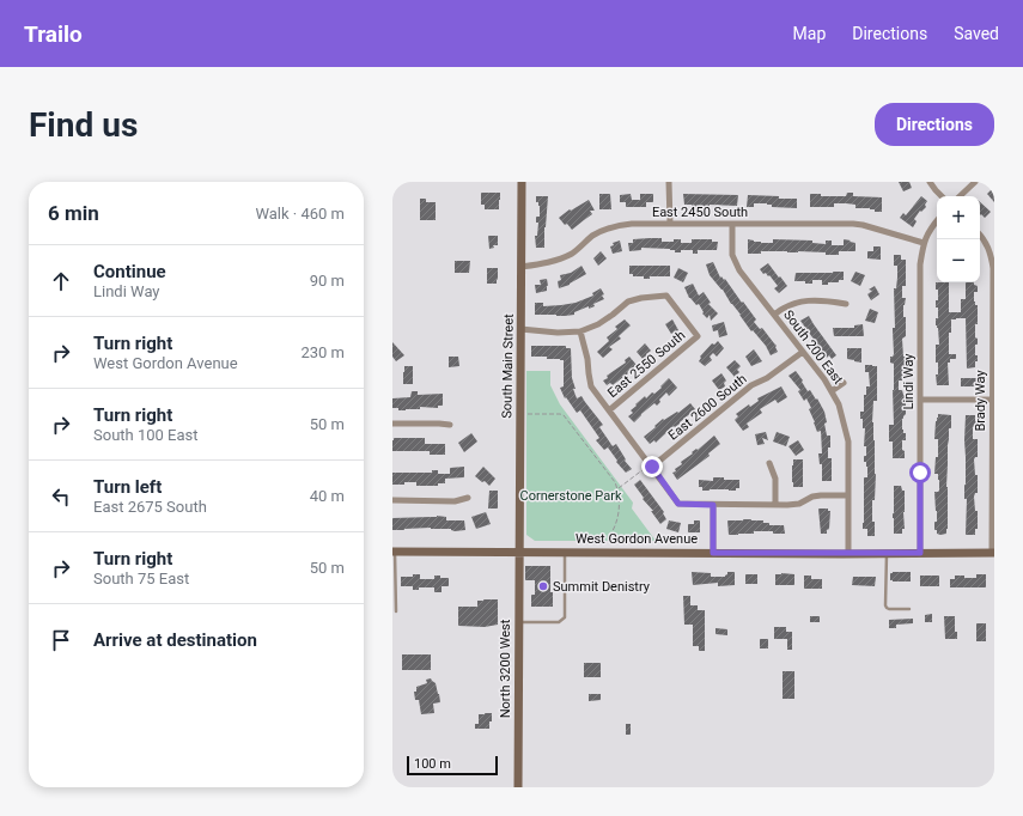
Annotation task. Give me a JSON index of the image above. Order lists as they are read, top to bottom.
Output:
{
  "streets": {
    "street": [
      "East 2450 South",
      "South 200 East",
      "East 2550 South",
      "South Main Street",
      "Lindi Way",
      "Brady Way",
      "East 2600 South",
      "West Gordon Avenue",
      "North 3200 West"
    ]
  },
  "crossings": [
    ["East 2450 South", "South 200 East"],
    ["East 2450 South", "South Main Street"],
    ["East 2450 South", "Lindi Way"],
    ["South 200 East", "East 2600 South"],
    ["South 200 East", "West Gordon Avenue"],
    ["South Main Street", "West Gordon Avenue"],
    ["South Main Street", "North 3200 West"],
    ["Lindi Way", "West Gordon Avenue"],
    ["Brady Way", "West Gordon Avenue"],
    ["West Gordon Avenue", "North 3200 West"]
  ],
  "parks": ["Cornerstone Park"],
  "places": ["Summit Denistry"],
  "scale_bar": "100 m",
  "page": {
    "header": "Trailo",
    "nav": ["Map", "Directions", "Saved"],
    "buttons": "Directions",
    "title": "Find us",
    "heading": ["6 min", "Walk · 460 m"],
    "map_buttons": ["+", "−"],
    "list": [
      ["Continue", "Lindi Way", "90 m"],
      ["Turn right", "West Gordon Avenue", "230 m"],
      ["Turn right", "South 100 East", "50 m"],
      ["Turn left", "East 2675 South", "40 m"],
      ["Turn right", "South 75 East", "50 m"],
      "Arrive at destination"
    ],
    "scale": "100 m"
  }
}
